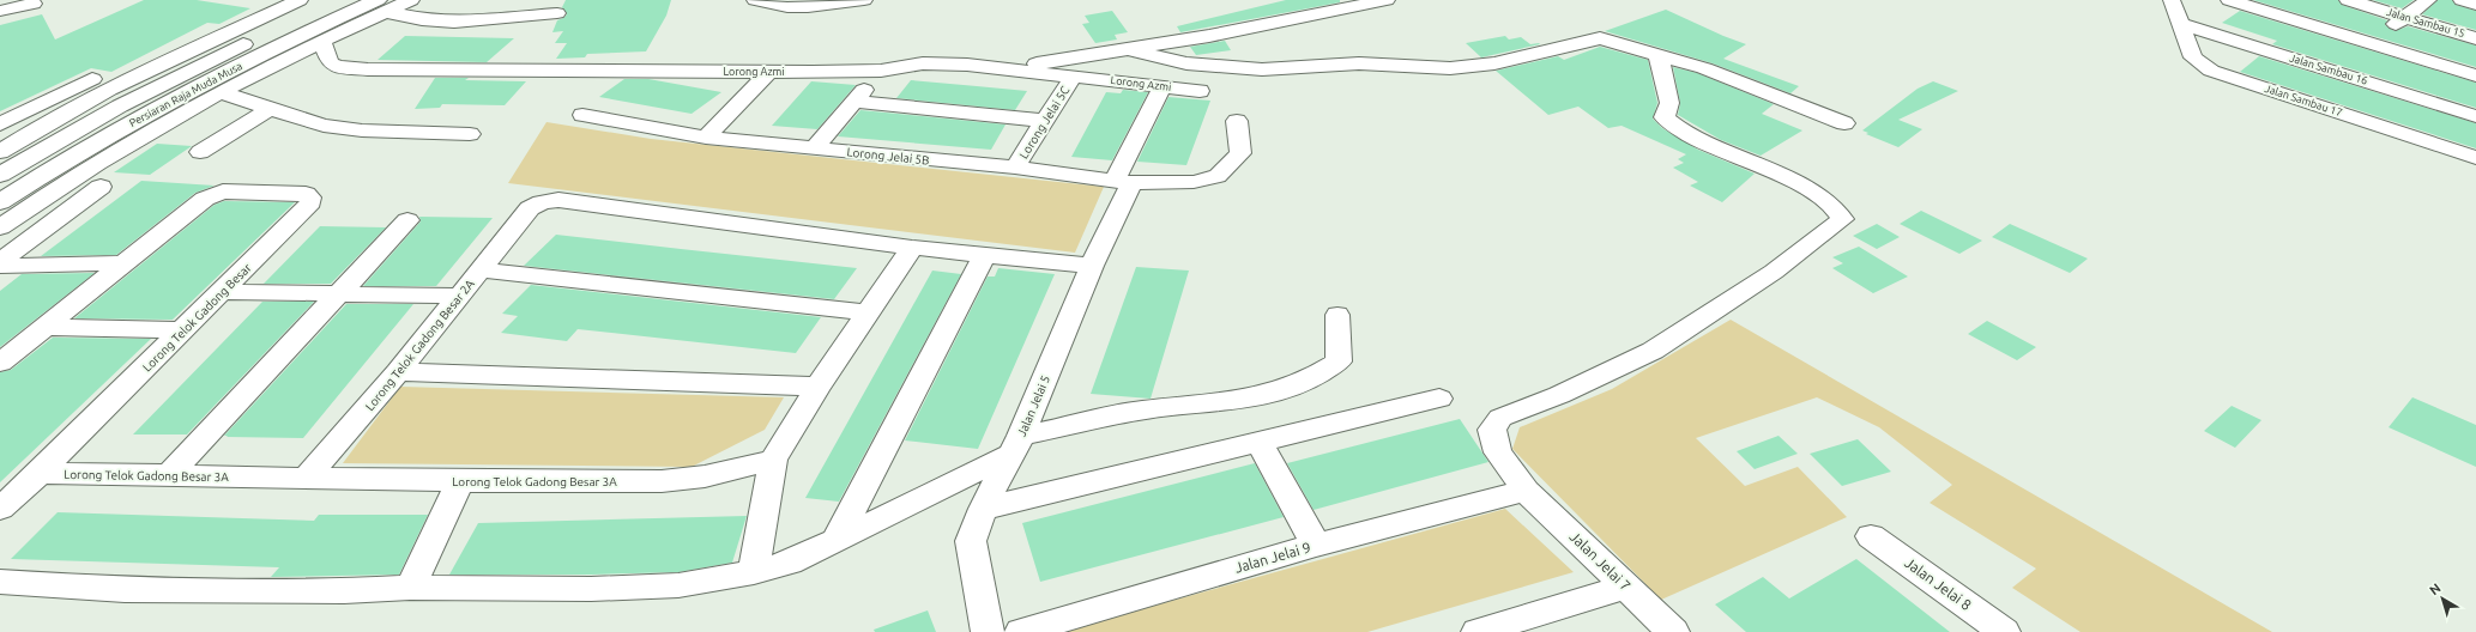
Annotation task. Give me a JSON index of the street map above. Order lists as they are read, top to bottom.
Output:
{
  "streets": {
    "main road": ["Persiaran Raja Muda Musa"],
    "street": [
      "Jalan Sambau 15",
      "Jalan Sambau 16",
      "Lorong Azmi",
      "Jalan Sambau 17",
      "Lorong Jelai 5C",
      "Lorong Jelai 5B",
      "Lorong Telok Gadong Besar",
      "Lorong Telok Gadong Besar 2A",
      "Jalan Jelai 5",
      "Lorong Telok Gadong Besar 3A",
      "Jalan Jelai 9",
      "Jalan Jelai 7",
      "Jalan Jelai 8"
    ]
  },
  "crossings": [
    ["Jalan Sambau 16", "Jalan Sambau 17"],
    ["Lorong Azmi", "Lorong Jelai 5C"],
    ["Lorong Azmi", "Jalan Jelai 5"],
    ["Lorong Jelai 5C", "Lorong Jelai 5B"],
    ["Lorong Jelai 5B", "Jalan Jelai 5"],
    ["Lorong Telok Gadong Besar", "Lorong Telok Gadong Besar 3A"],
    ["Lorong Telok Gadong Besar 2A", "Lorong Telok Gadong Besar 3A"],
    ["Jalan Jelai 9", "Jalan Jelai 7"]
  ],
  "north": "top left"
}
